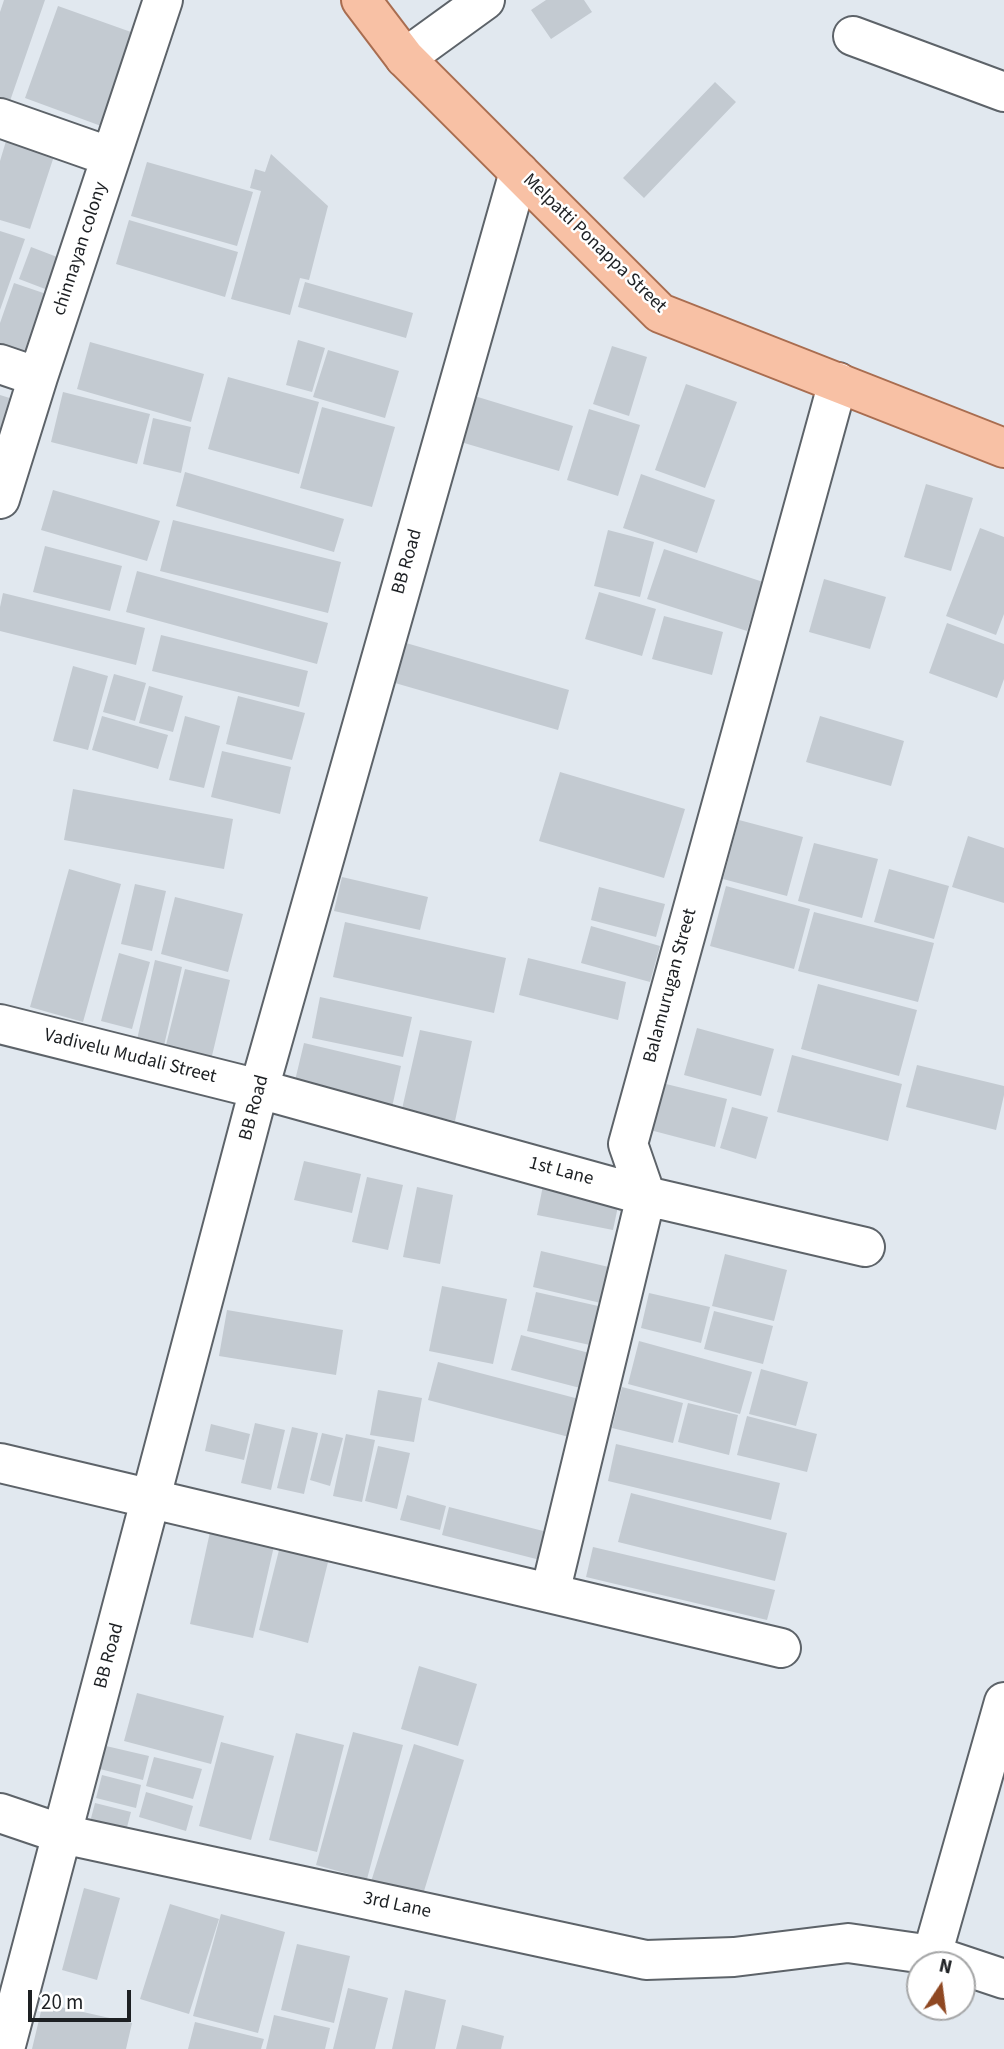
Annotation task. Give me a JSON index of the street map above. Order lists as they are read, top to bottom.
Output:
{
  "streets": {
    "main road": ["Melpatti Ponappa Street"],
    "street": [
      "chinnayan colony",
      "BB Road",
      "Balamurugan Street",
      "Vadivelu Mudali Street",
      "1st Lane",
      "3rd Lane"
    ]
  },
  "crossings": [
    ["Melpatti Ponappa Street", "BB Road"],
    ["Melpatti Ponappa Street", "Balamurugan Street"],
    ["BB Road", "Vadivelu Mudali Street"],
    ["BB Road", "1st Lane"],
    ["BB Road", "3rd Lane"],
    ["Balamurugan Street", "1st Lane"],
    ["Vadivelu Mudali Street", "1st Lane"]
  ],
  "scale_bar": "20 m",
  "north": "top"
}
